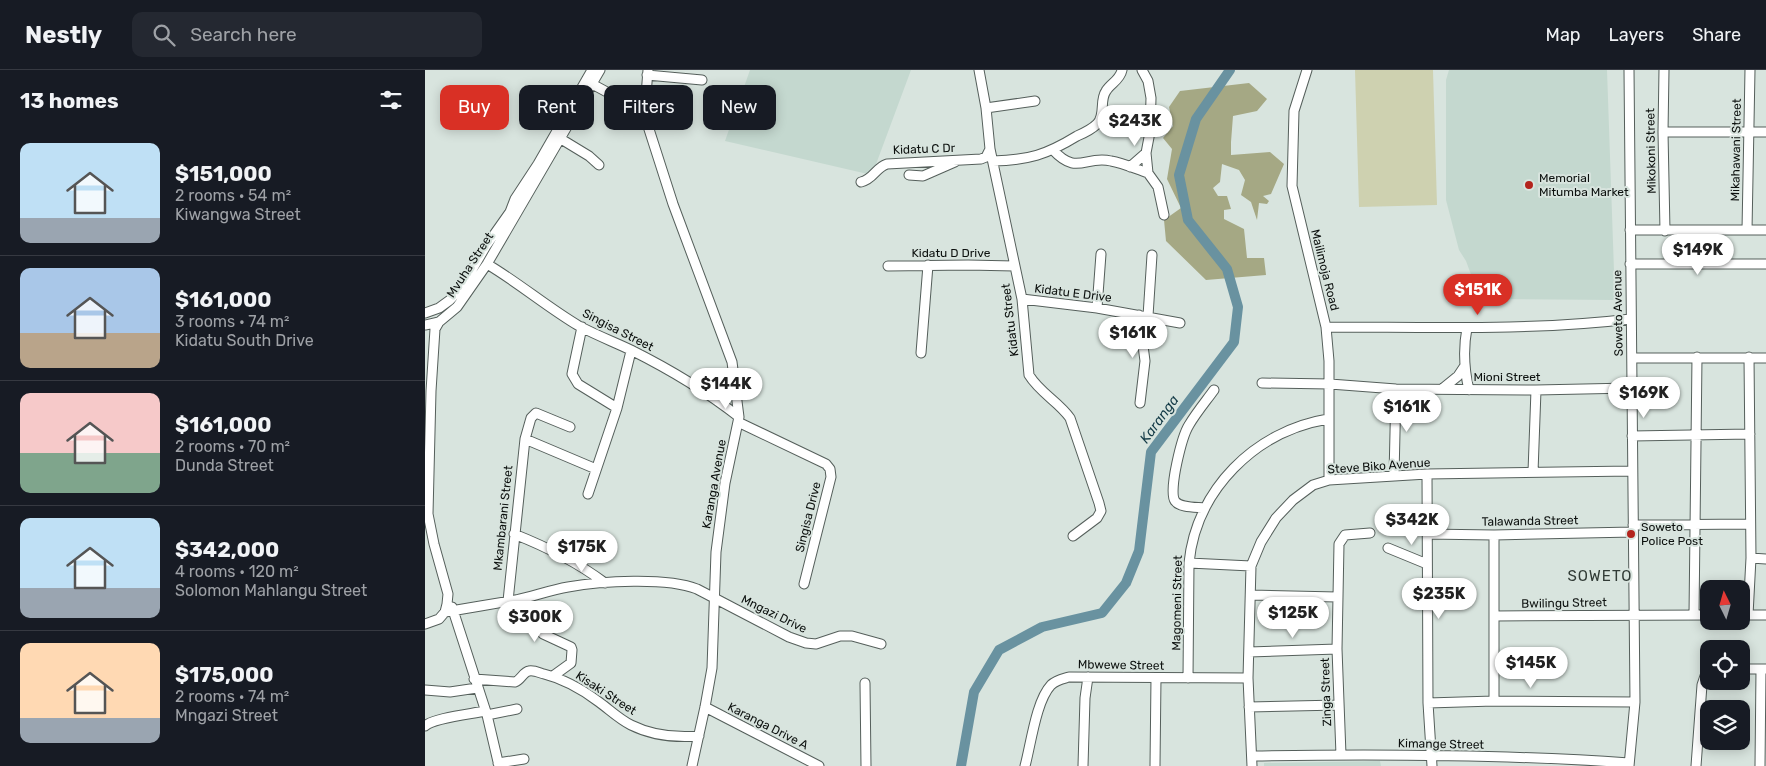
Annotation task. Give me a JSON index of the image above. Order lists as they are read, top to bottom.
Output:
{
  "streets": {
    "street": [
      "Kidatu C Dr",
      "Mikahawani Street",
      "Mikokoni Street",
      "Kidatu D Drive",
      "Mvuha Street",
      "Mailimoja Road",
      "Kidatu E Drive",
      "Soweto Avenue",
      "Kidatu Street",
      "Singisa Street",
      "Mioni Street",
      "Steve Biko Avenue",
      "Karanga Avenue",
      "Singisa Drive",
      "Mkambarani Street",
      "Talawanda Street",
      "Magomeni Street",
      "Bwilingu Street",
      "Mngazi Drive",
      "Mbwewe Street",
      "Zinga Street",
      "Kisaki Street",
      "Karanga Drive A",
      "Kimange Street"
    ]
  },
  "crossings": [
    ["Kidatu C Dr", "Kidatu Street"],
    ["Kidatu D Drive", "Kidatu Street"],
    ["Mvuha Street", "Singisa Street"],
    ["Mailimoja Road", "Mioni Street"],
    ["Mailimoja Road", "Steve Biko Avenue"],
    ["Mailimoja Road", "Magomeni Street"],
    ["Kidatu E Drive", "Kidatu Street"],
    ["Soweto Avenue", "Mioni Street"],
    ["Soweto Avenue", "Steve Biko Avenue"],
    ["Soweto Avenue", "Talawanda Street"],
    ["Soweto Avenue", "Bwilingu Street"],
    ["Soweto Avenue", "Kimange Street"],
    ["Singisa Street", "Karanga Avenue"],
    ["Singisa Street", "Singisa Drive"],
    ["Steve Biko Avenue", "Mbwewe Street"],
    ["Steve Biko Avenue", "Kimange Street"],
    ["Karanga Avenue", "Singisa Drive"],
    ["Karanga Avenue", "Mngazi Drive"],
    ["Karanga Avenue", "Kisaki Street"],
    ["Karanga Avenue", "Karanga Drive A"],
    ["Mkambarani Street", "Mngazi Drive"],
    ["Magomeni Street", "Mbwewe Street"],
    ["Zinga Street", "Kimange Street"]
  ],
  "districts": ["SOWETO"],
  "water": ["Karanga"],
  "places": ["Memorial Mitumba Market", "Soweto Police Post"],
  "north": "top",
  "page": {
    "header": "Nestly",
    "search": "Search here",
    "nav": ["Map", "Layers", "Share"],
    "heading": "13 homes",
    "chip": [
      "Buy",
      "Rent",
      "Filters",
      "New"
    ],
    "price": [
      "$243K",
      "$149K",
      "$151K",
      "$161K",
      "$144K",
      "$169K",
      "$161K",
      "$342K",
      "$175K",
      "$235K",
      "$125K",
      "$300K",
      "$145K"
    ],
    "list": [
      {
        "name": "$151,000",
        "note": "2 rooms · 54 m² · Kiwangwa Street"
      },
      {
        "name": "$161,000",
        "note": "3 rooms · 74 m² · Kidatu South Drive"
      },
      {
        "name": "$161,000",
        "note": "2 rooms · 70 m² · Dunda Street"
      },
      {
        "name": "$342,000",
        "note": "4 rooms · 120 m² · Solomon Mahlangu Street"
      },
      {
        "name": "$175,000",
        "note": "2 rooms · 74 m² · Mngazi Street"
      }
    ]
  }
}
